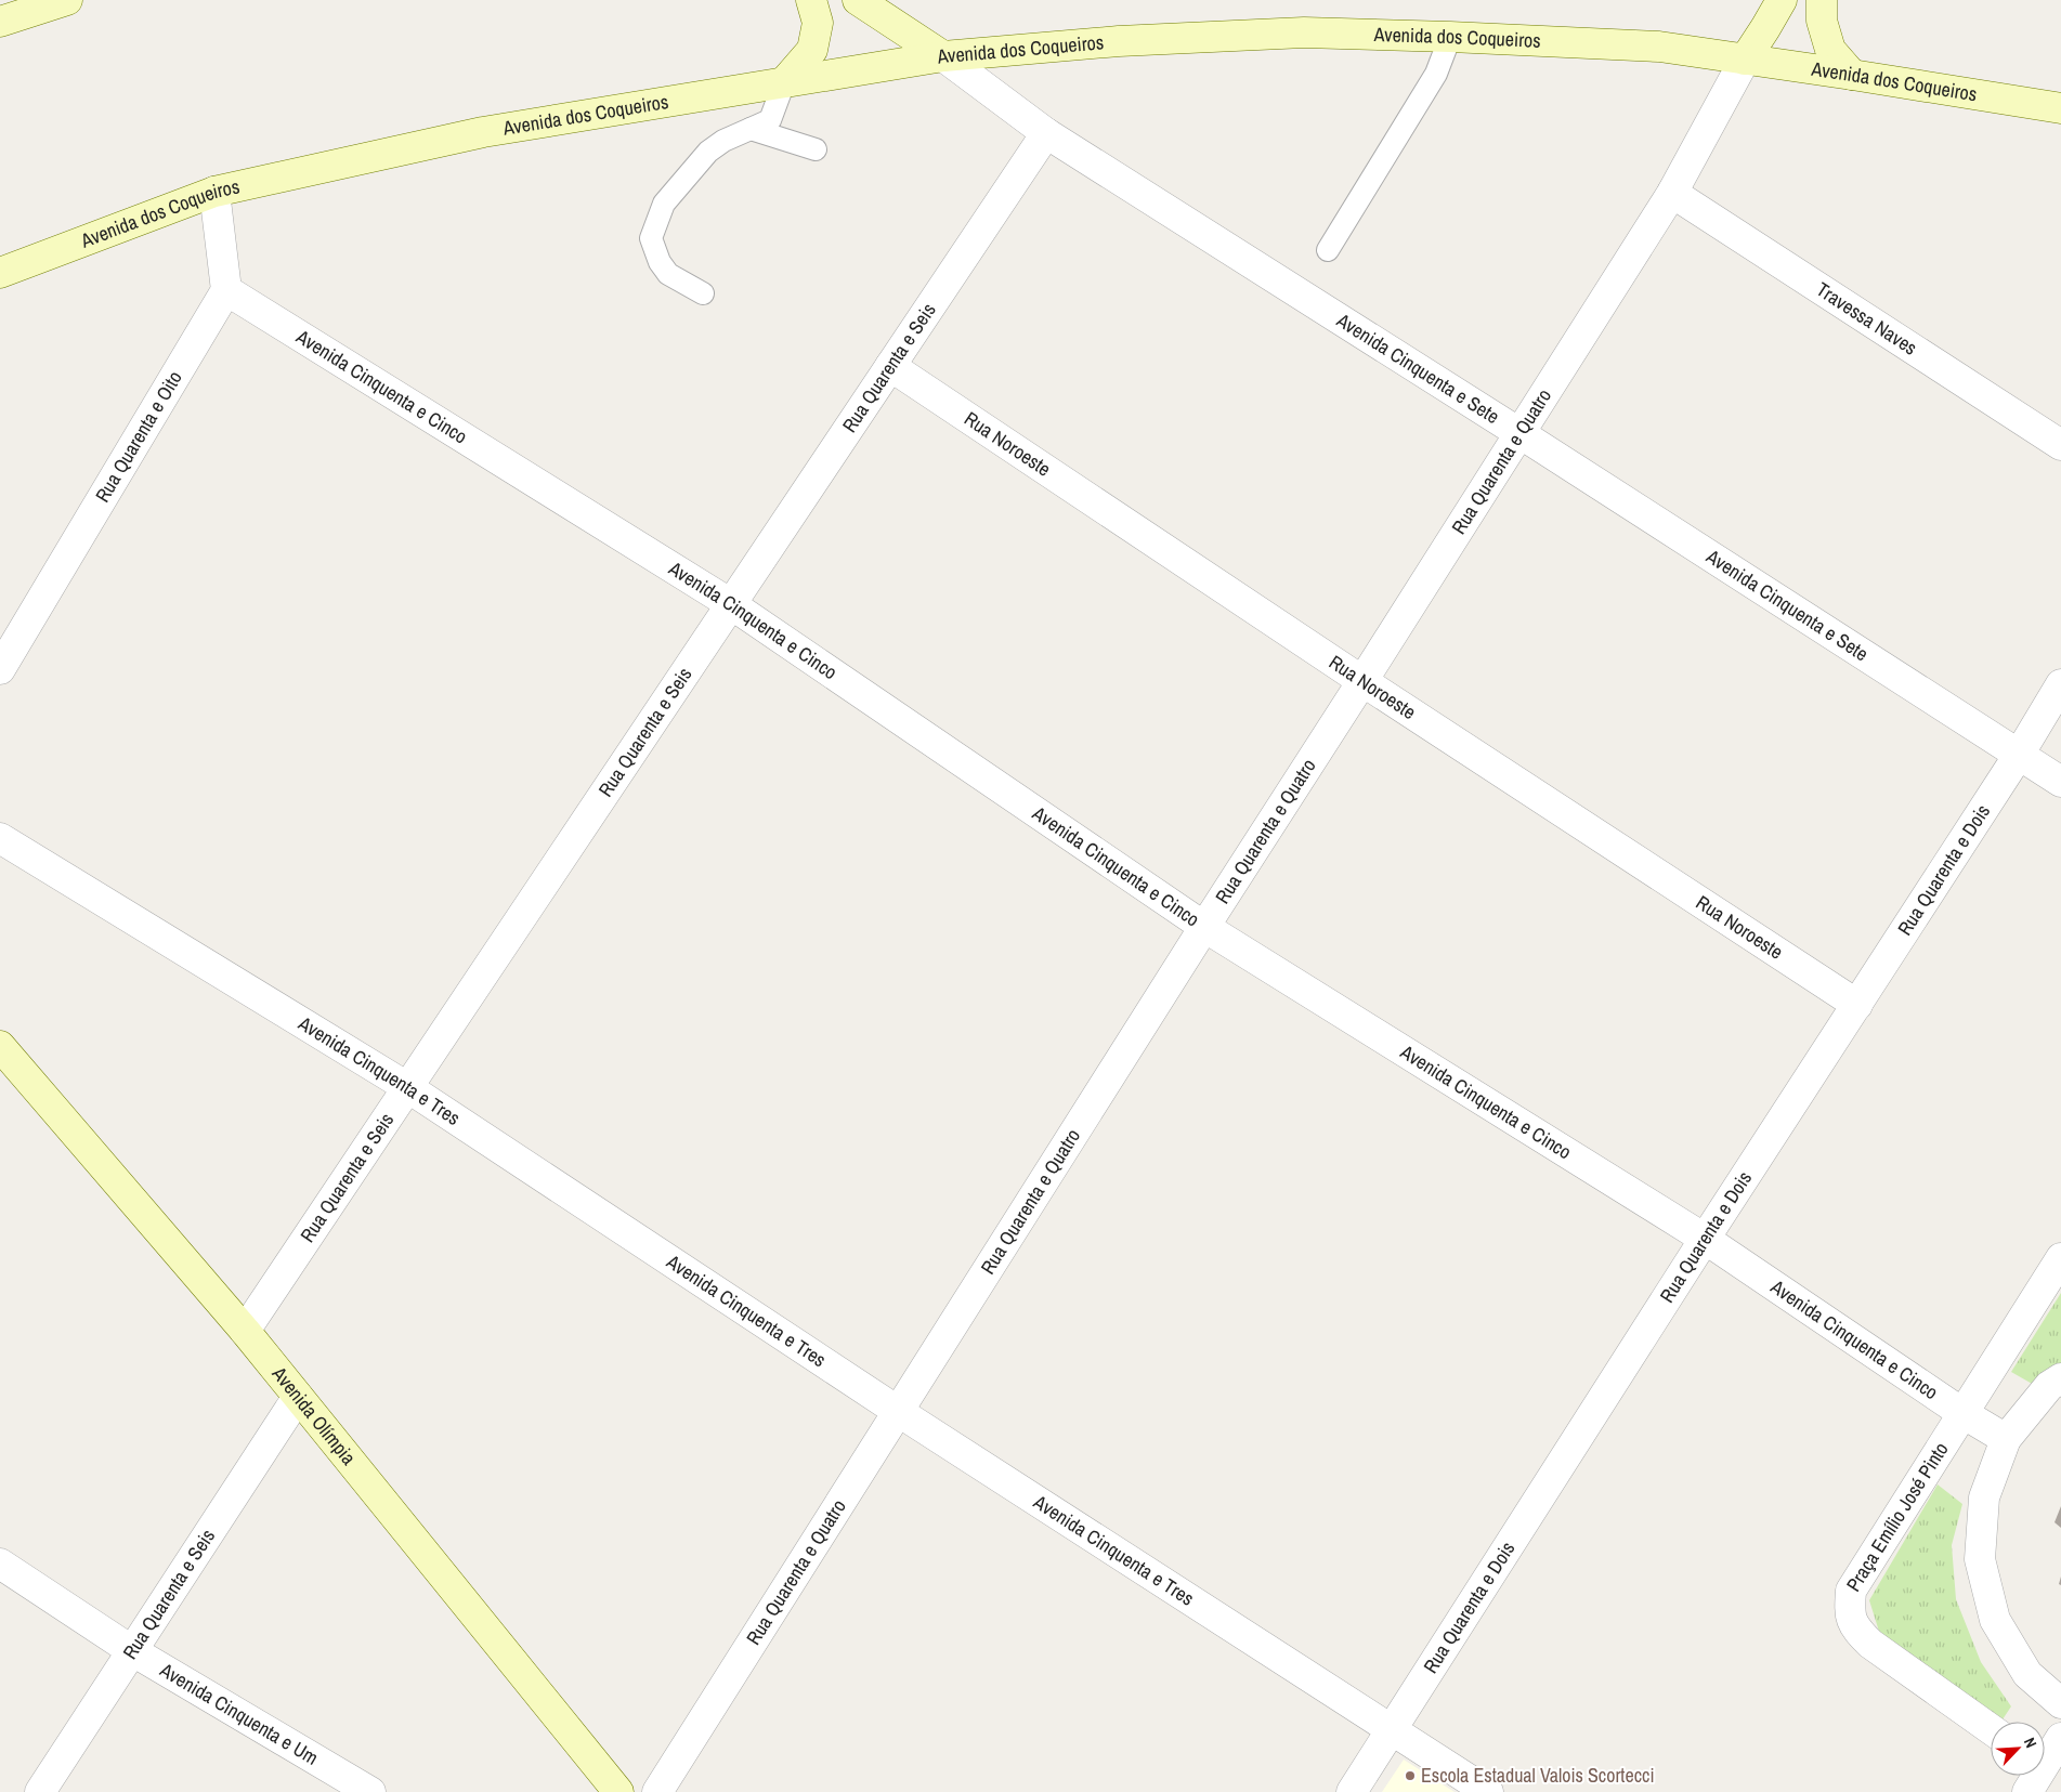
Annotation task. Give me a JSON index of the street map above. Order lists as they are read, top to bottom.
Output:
{
  "streets": {
    "main road": ["Avenida dos Coqueiros", "Avenida Olímpia"],
    "street": [
      "Travessa Naves",
      "Rua Quarenta e Seis",
      "Avenida Cinquenta e Sete",
      "Avenida Cinquenta e Cinco",
      "Rua Quarenta e Oito",
      "Rua Noroeste",
      "Rua Quarenta e Quatro",
      "Rua Quarenta e Dois",
      "Avenida Cinquenta e Tres",
      "Praça Emílio José Pinto",
      "Avenida Cinquenta e Um"
    ]
  },
  "crossings": [
    ["Avenida dos Coqueiros", "Avenida Cinquenta e Sete"],
    ["Avenida dos Coqueiros", "Rua Quarenta e Quatro"],
    ["Travessa Naves", "Rua Quarenta e Quatro"],
    ["Rua Quarenta e Seis", "Avenida Cinquenta e Sete"],
    ["Rua Quarenta e Seis", "Avenida Cinquenta e Cinco"],
    ["Rua Quarenta e Seis", "Rua Noroeste"],
    ["Rua Quarenta e Seis", "Avenida Cinquenta e Tres"],
    ["Rua Quarenta e Seis", "Avenida Olímpia"],
    ["Rua Quarenta e Seis", "Avenida Cinquenta e Um"],
    ["Avenida Cinquenta e Sete", "Rua Quarenta e Quatro"],
    ["Avenida Cinquenta e Sete", "Rua Quarenta e Dois"],
    ["Avenida Cinquenta e Cinco", "Rua Quarenta e Oito"],
    ["Avenida Cinquenta e Cinco", "Rua Quarenta e Quatro"],
    ["Avenida Cinquenta e Cinco", "Rua Quarenta e Dois"],
    ["Avenida Cinquenta e Cinco", "Praça Emílio José Pinto"],
    ["Rua Noroeste", "Rua Quarenta e Quatro"],
    ["Rua Noroeste", "Rua Quarenta e Dois"],
    ["Rua Quarenta e Quatro", "Avenida Cinquenta e Tres"],
    ["Rua Quarenta e Dois", "Avenida Cinquenta e Tres"]
  ],
  "places": ["Escola Estadual Valois Scortecci"],
  "north": "top right"
}
